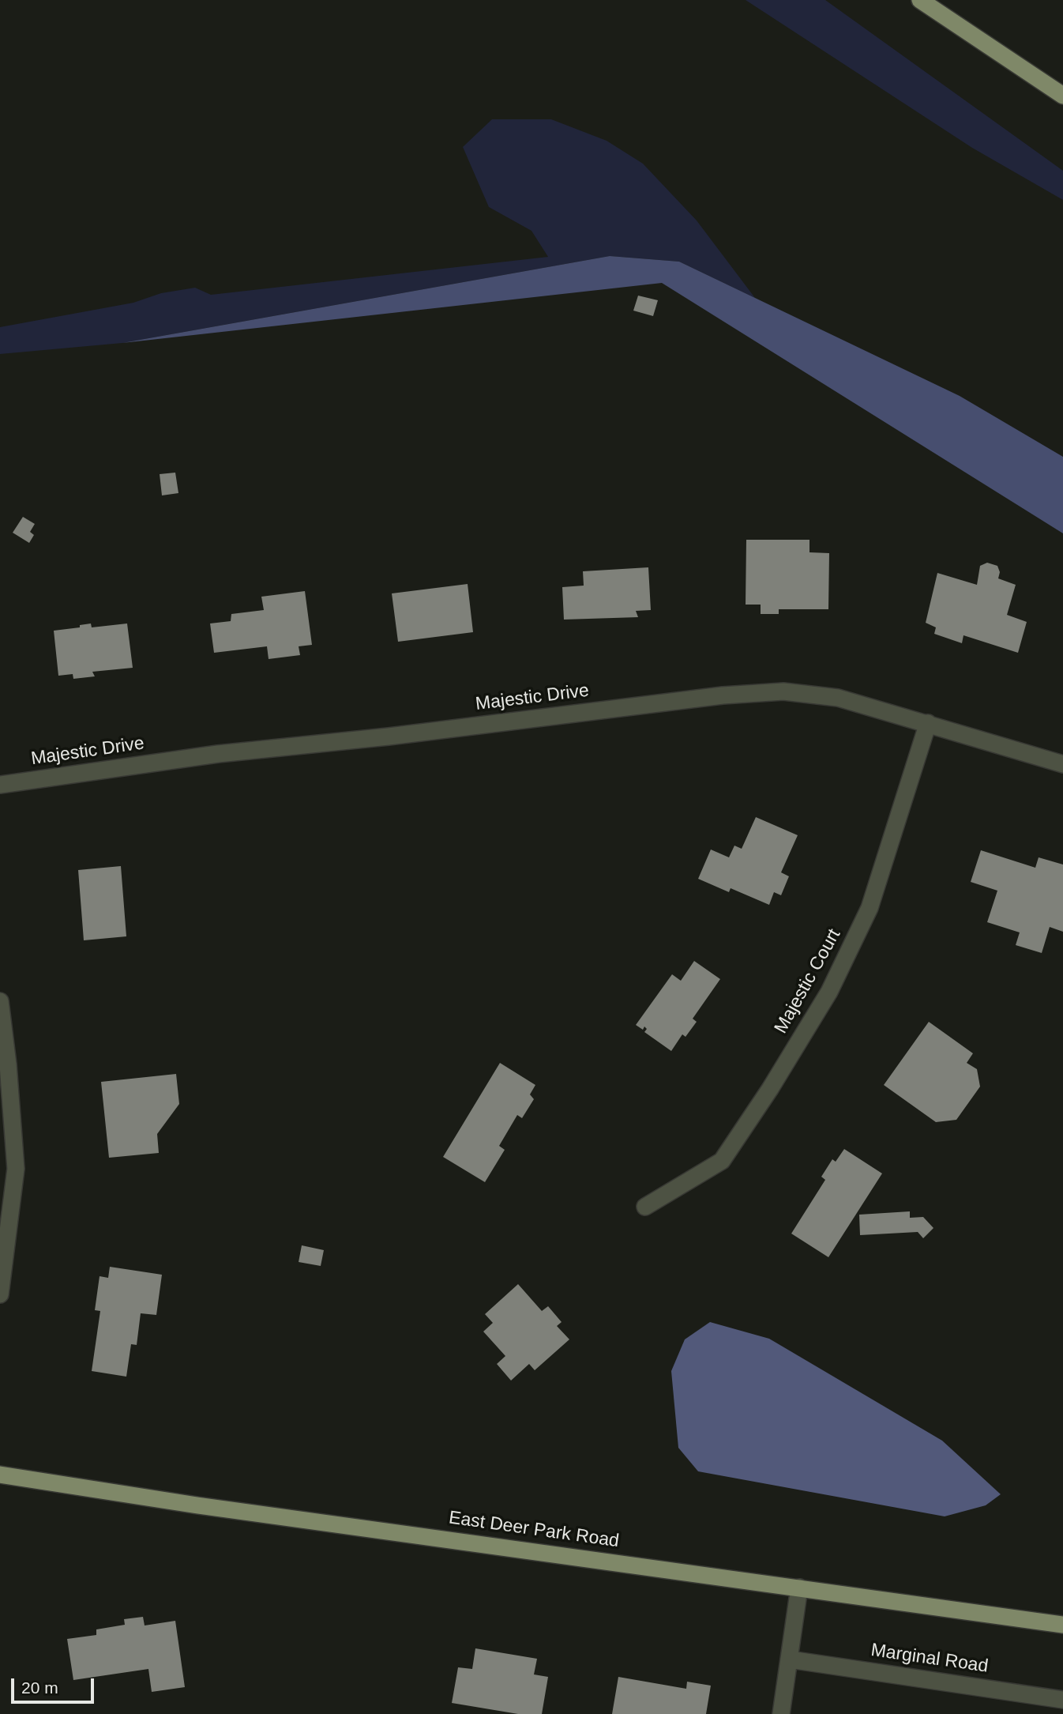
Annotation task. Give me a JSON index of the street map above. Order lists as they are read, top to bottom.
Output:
{
  "streets": {
    "main road": ["East Deer Park Road"],
    "street": ["Majestic Drive", "Majestic Court", "Marginal Road"]
  },
  "crossings": [
    ["Majestic Drive", "Majestic Court"]
  ],
  "scale_bar": "20 m"
}
